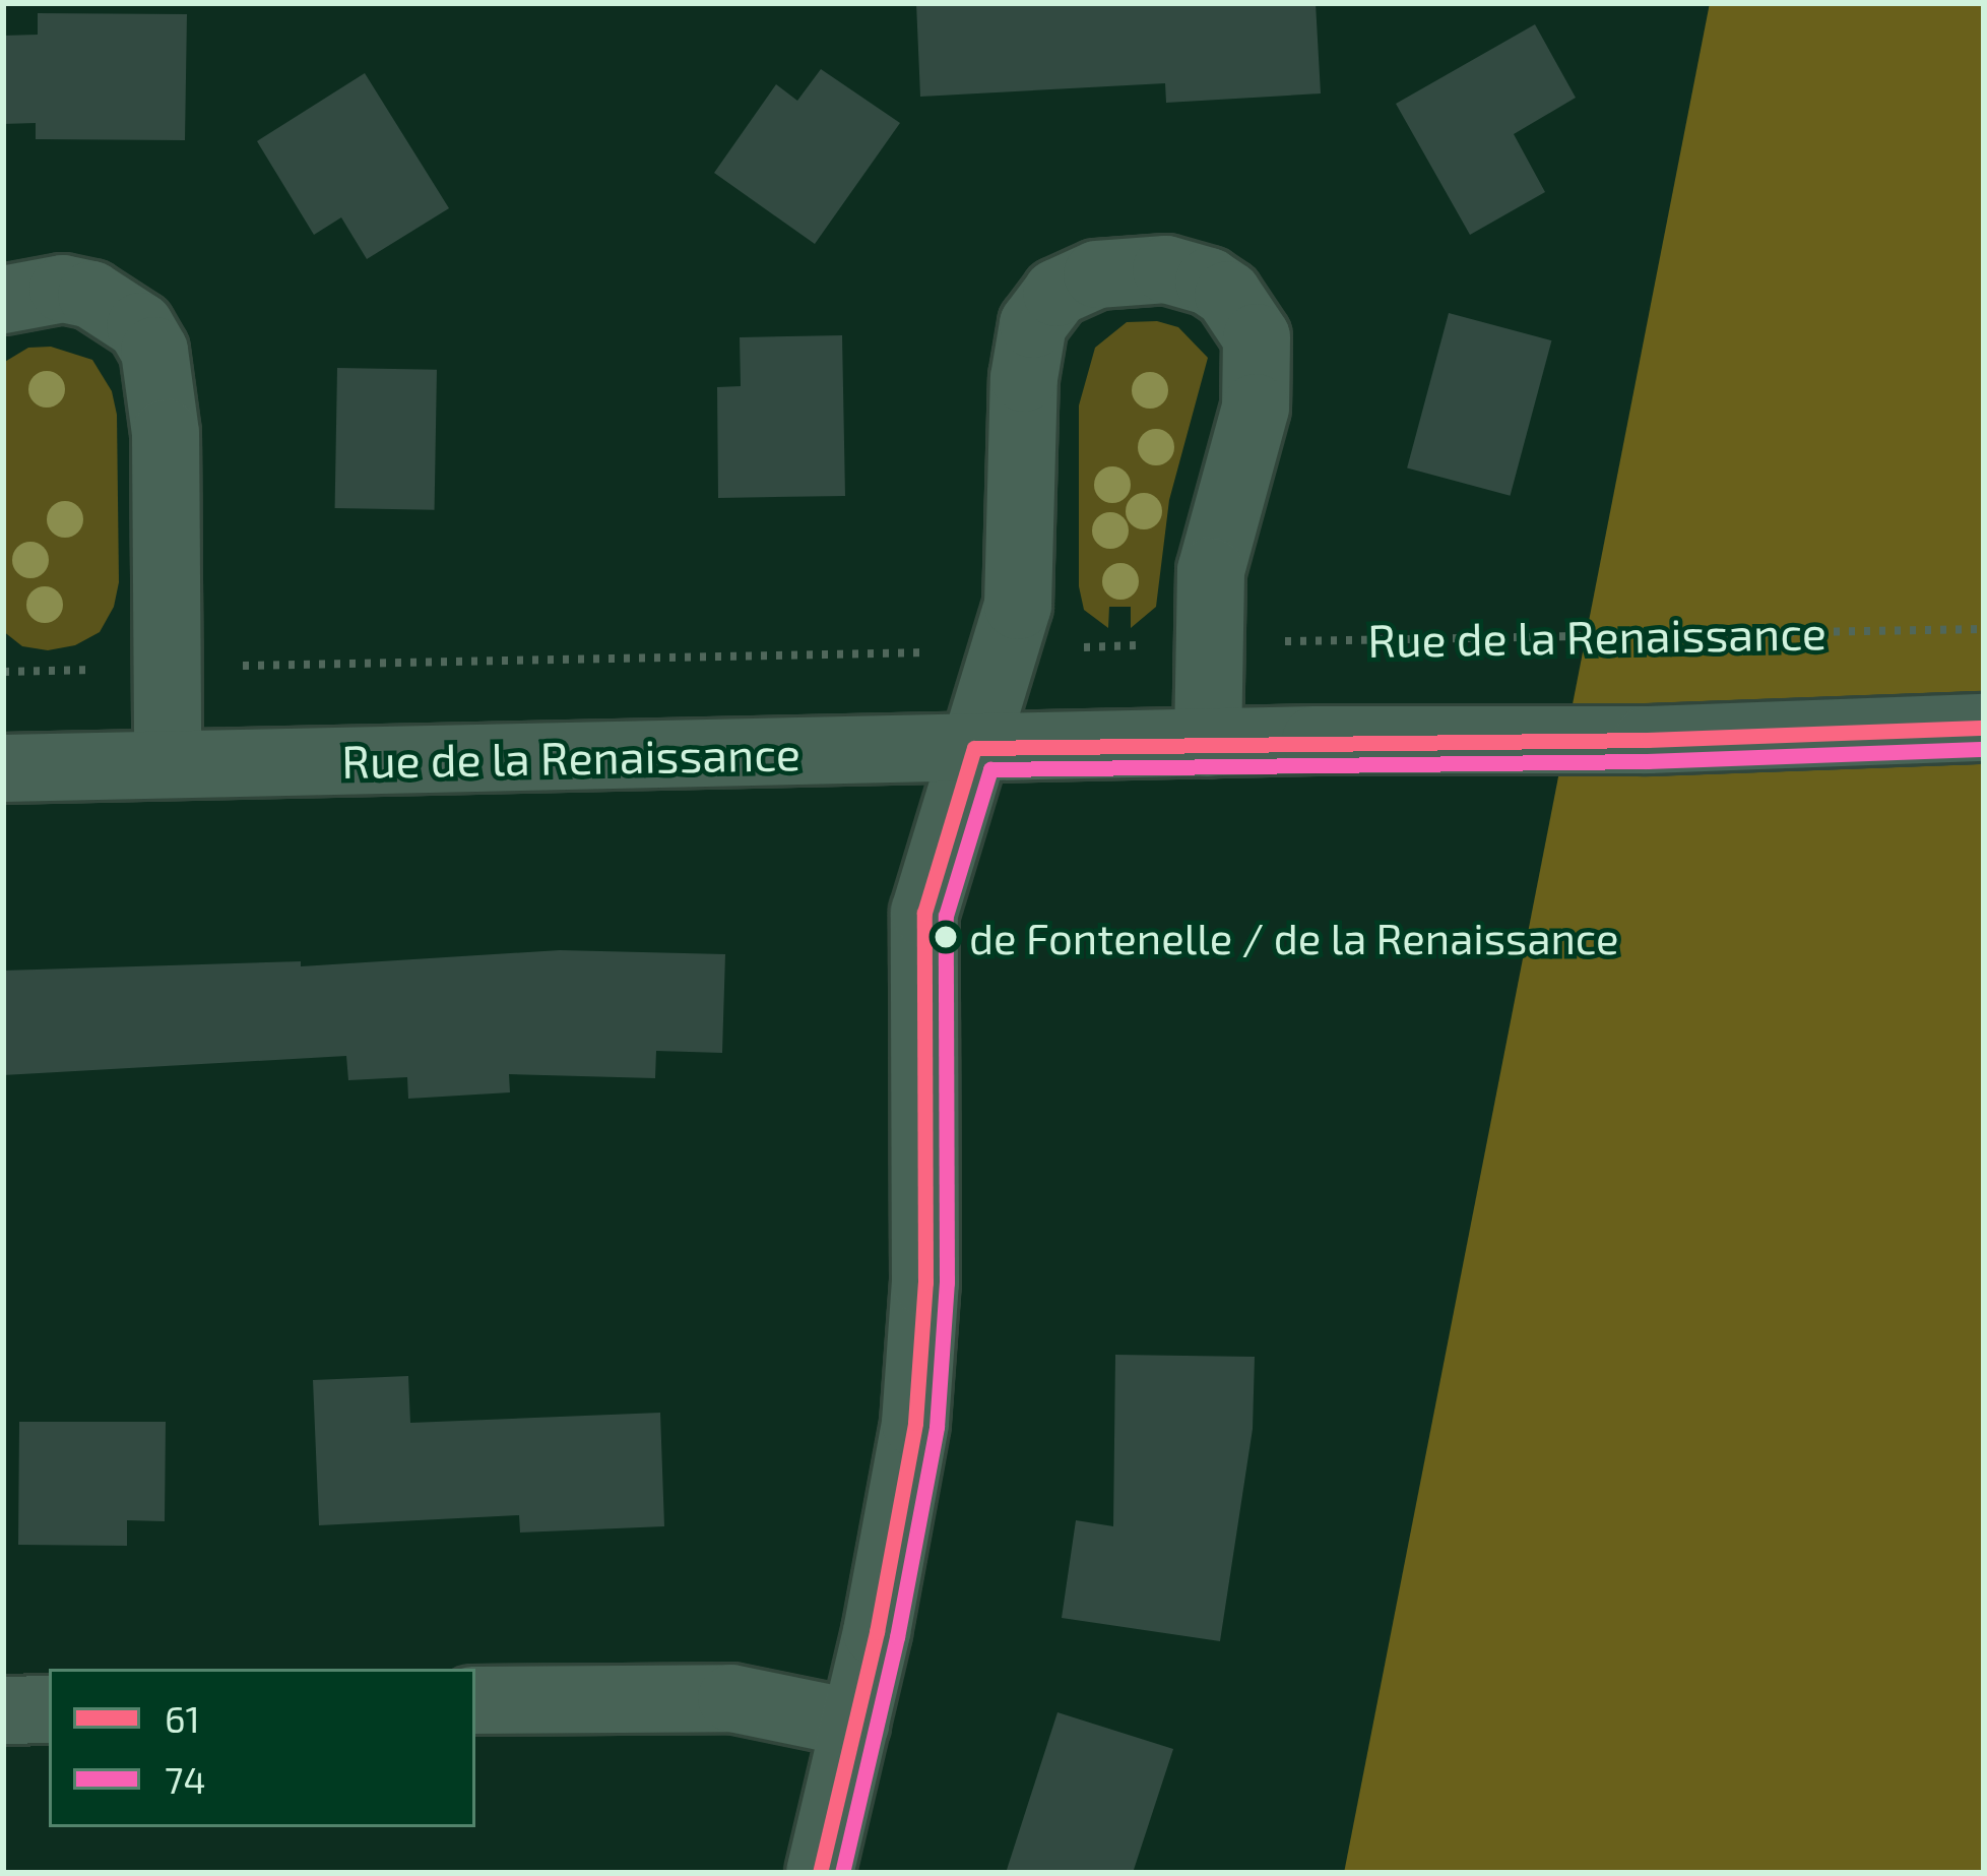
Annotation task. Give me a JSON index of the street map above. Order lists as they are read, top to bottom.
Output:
{
  "streets": {
    "street": ["Rue de la Renaissance"]
  },
  "places": ["de Fontenelle / de la Renaissance"],
  "lines": ["transit line 61", "transit line 74"],
  "legend": ["61", "74"]
}
